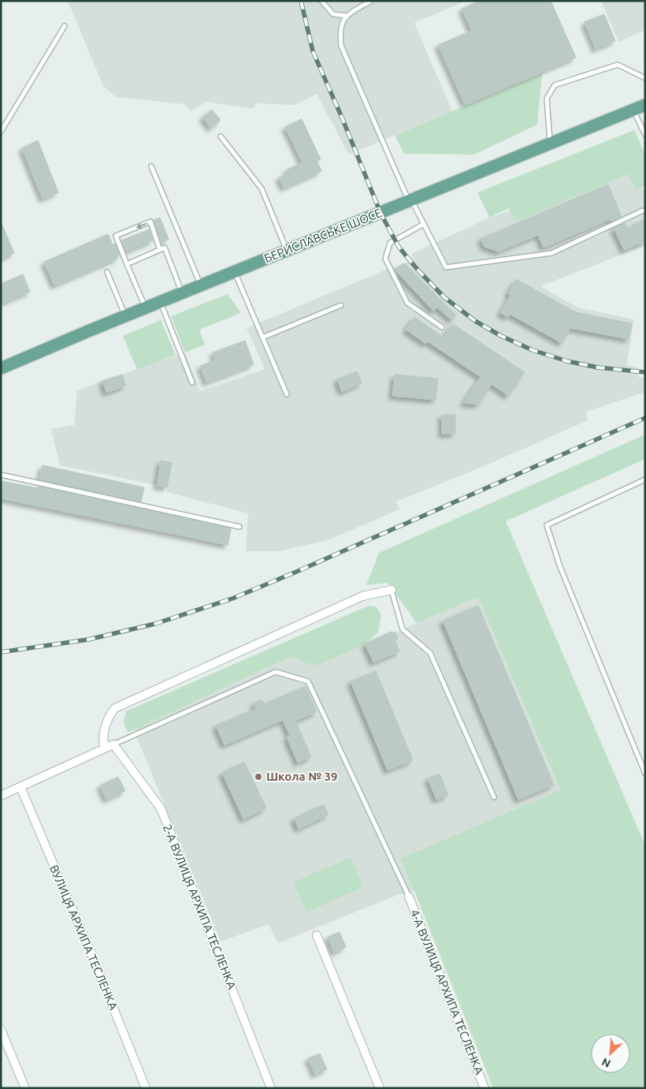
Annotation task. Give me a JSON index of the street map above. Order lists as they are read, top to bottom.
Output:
{
  "streets": {
    "main road": ["БЕРИСЛАВСЬКЕ ШОСЕ"],
    "street": ["2-А ВУЛИЦЯ АРХИПА ТЕСЛЕНКА", "ВУЛИЦЯ АРХИПА ТЕСЛЕНКА", "4-А ВУЛИЦЯ АРХИПА ТЕСЛЕНКА"]
  },
  "places": ["Школа № 39"],
  "north": "bottom left"
}
